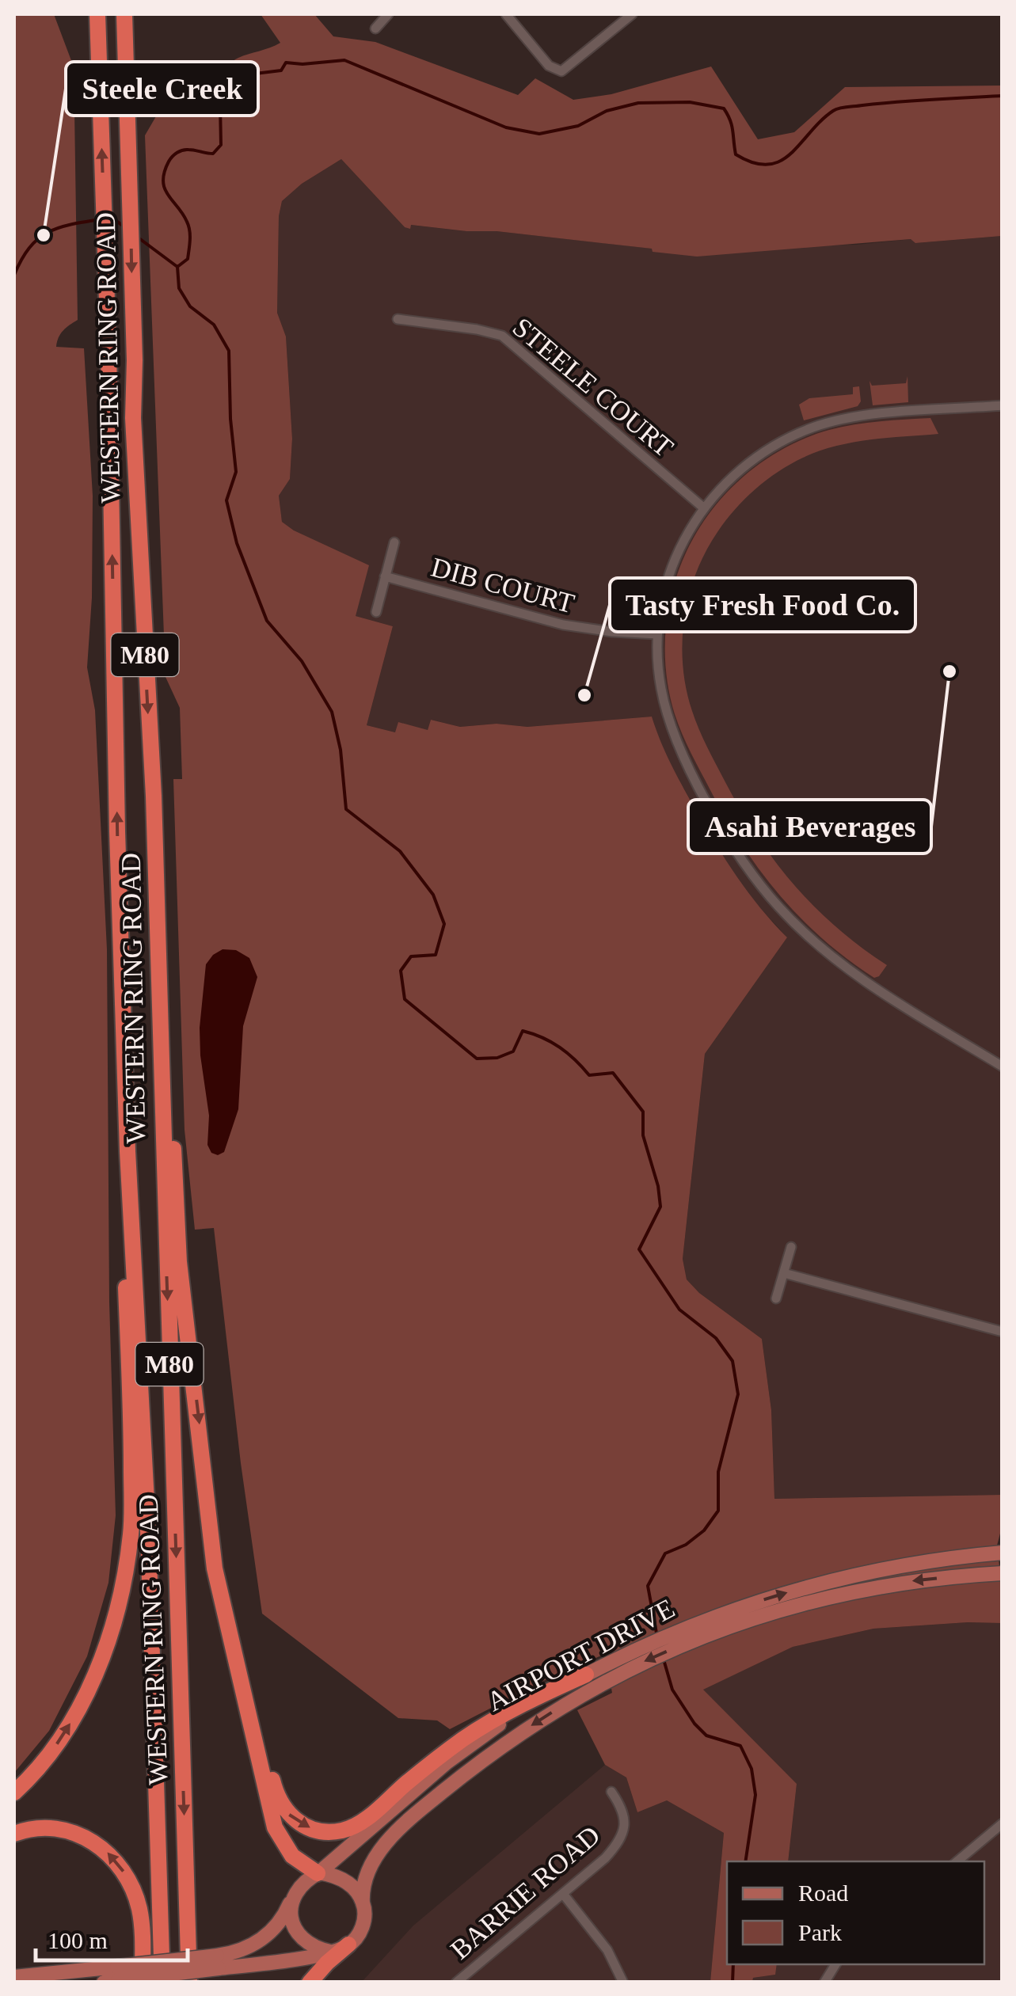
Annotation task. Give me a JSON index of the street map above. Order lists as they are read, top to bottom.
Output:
{
  "streets": {
    "highway": ["WESTERN RING ROAD", "M80"],
    "main road": ["AIRPORT DRIVE"],
    "street": ["STEELE COURT", "DIB COURT", "BARRIE ROAD"]
  },
  "places": ["Steele Creek", "Asahi Beverages", "Tasty Fresh Food Co."],
  "legend": ["Road", "Park"],
  "scale_bar": "100 m"
}
